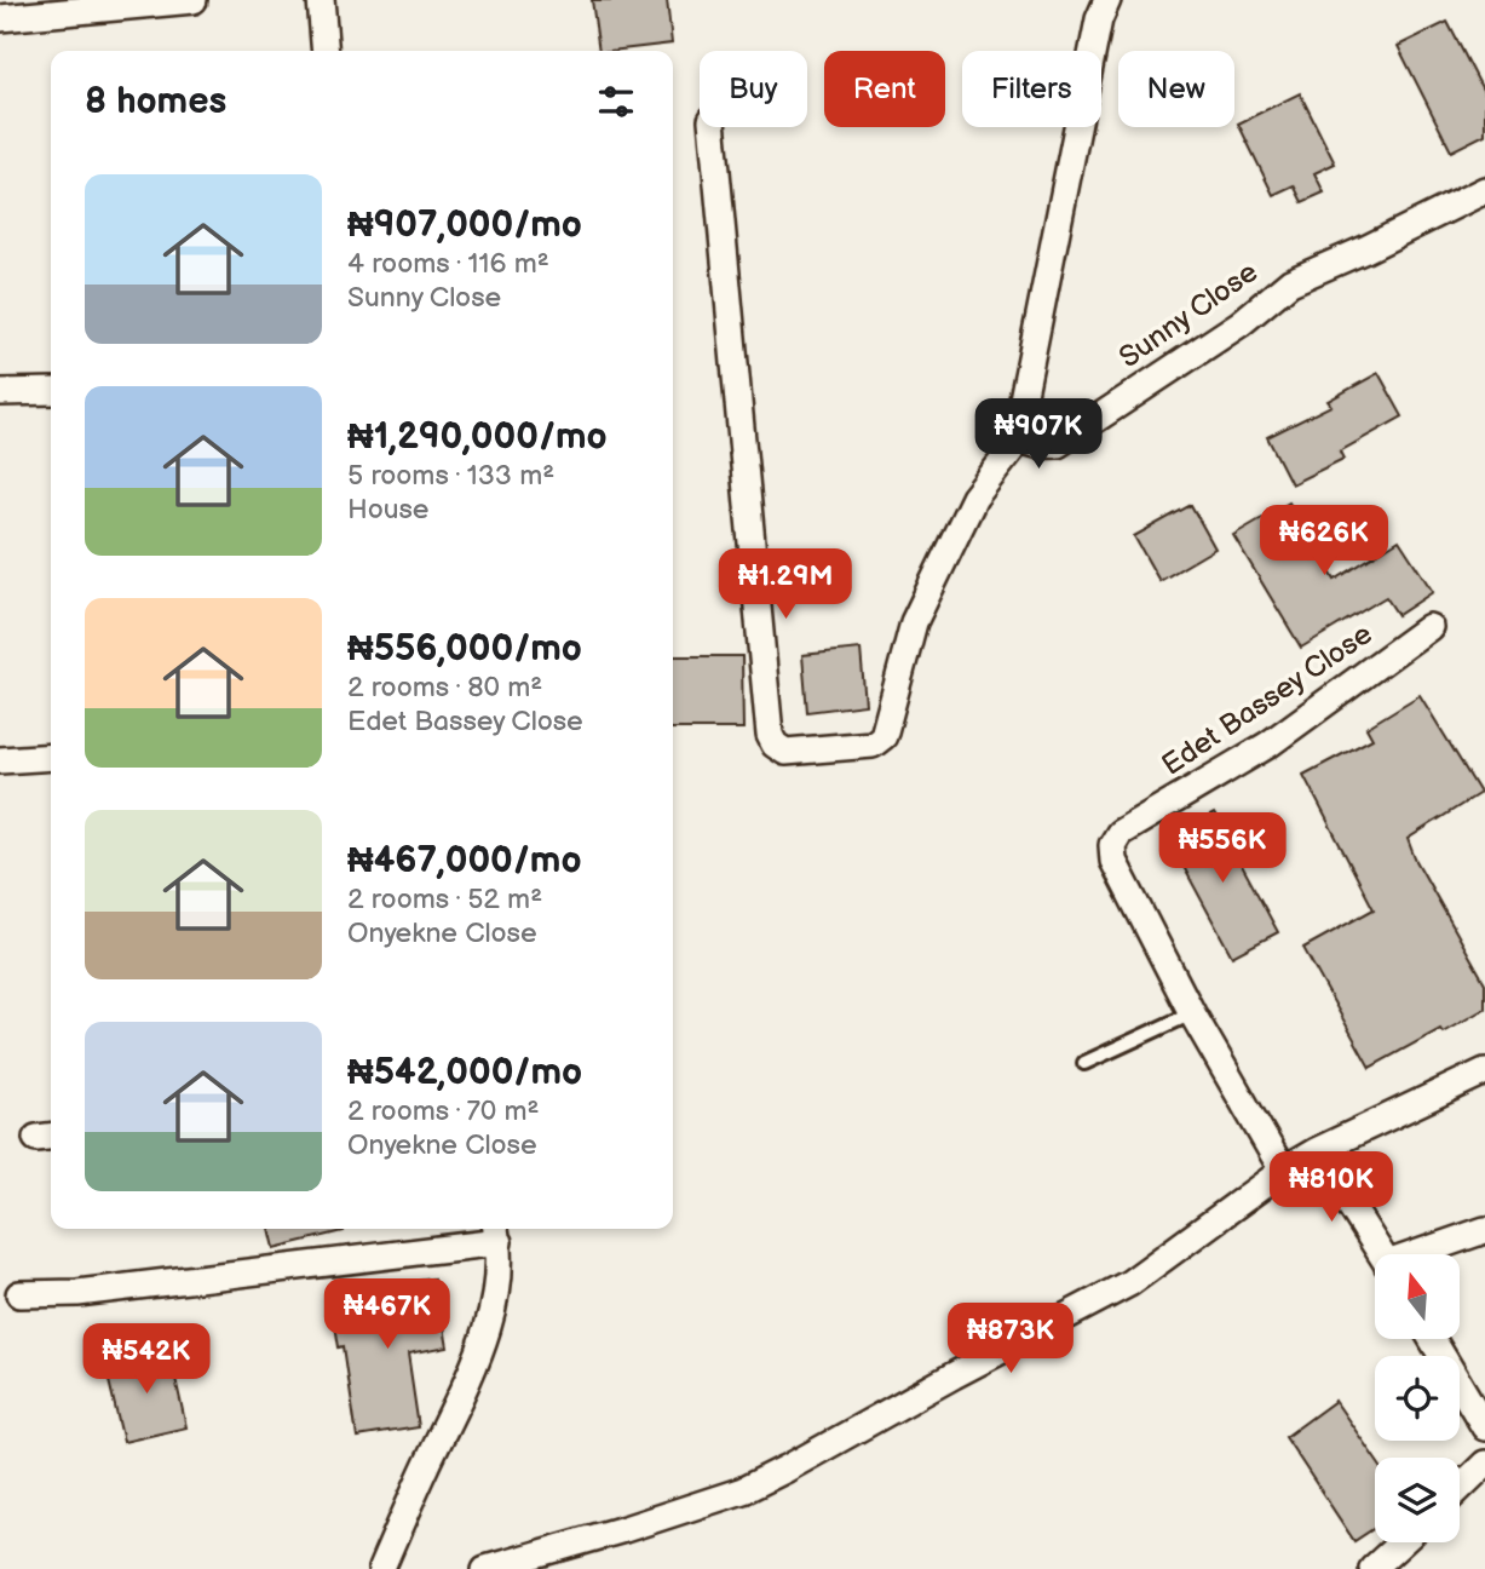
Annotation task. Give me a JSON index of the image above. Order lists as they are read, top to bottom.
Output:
{
  "streets": {
    "street": ["Sunny Close", "Edet Bassey Close"]
  },
  "north": "top",
  "page": {
    "chip": [
      "Buy",
      "Rent",
      "Filters",
      "New"
    ],
    "heading": "8 homes",
    "list": [
      {
        "name": "₦907,000/mo",
        "note": "4 rooms · 116 m² · Sunny Close"
      },
      {
        "name": "₦1,290,000/mo",
        "note": "5 rooms · 133 m² · House"
      },
      {
        "name": "₦556,000/mo",
        "note": "2 rooms · 80 m² · Edet Bassey Close"
      },
      {
        "name": "₦467,000/mo",
        "note": "2 rooms · 52 m² · Onyekne Close"
      },
      {
        "name": "₦542,000/mo",
        "note": "2 rooms · 70 m² · Onyekne Close"
      }
    ],
    "price": [
      "₦907K",
      "₦626K",
      "₦1.29M",
      "₦556K",
      "₦810K",
      "₦467K",
      "₦873K",
      "₦542K"
    ]
  }
}
